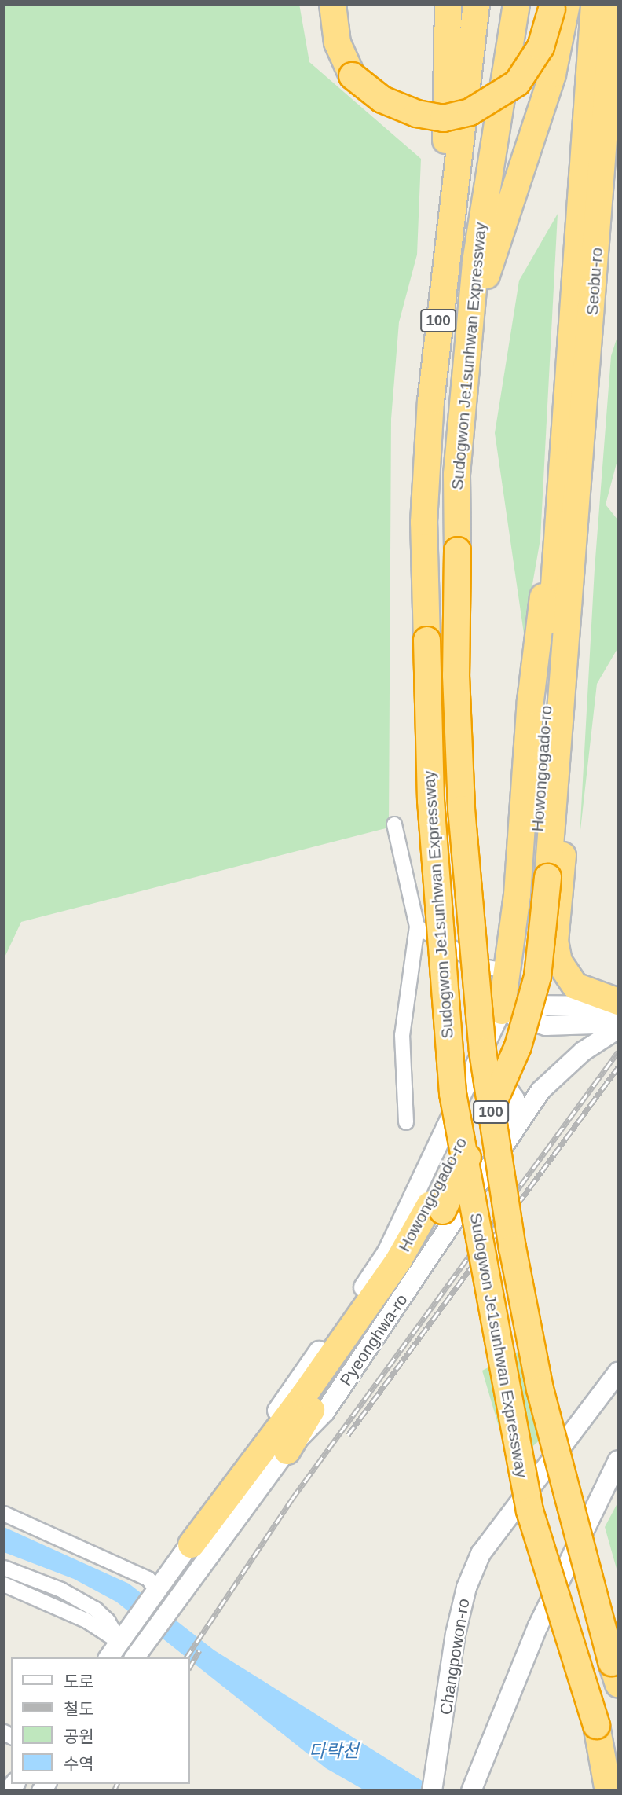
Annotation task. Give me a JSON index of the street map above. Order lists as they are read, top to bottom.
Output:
{
  "streets": {
    "highway": [
      "Seobu-ro",
      "100",
      "Sudogwon Je1sunhwan Expressway",
      "Howongogado-ro"
    ],
    "main road": ["Pyeonghwa-ro", "Changpowon-ro"]
  },
  "crossings": [
    ["Seobu-ro", "Howongogado-ro"],
    ["Howongogado-ro", "Pyeonghwa-ro"]
  ],
  "water": ["다락천"],
  "legend": [
    "도로",
    "철도",
    "공원",
    "수역"
  ]
}
